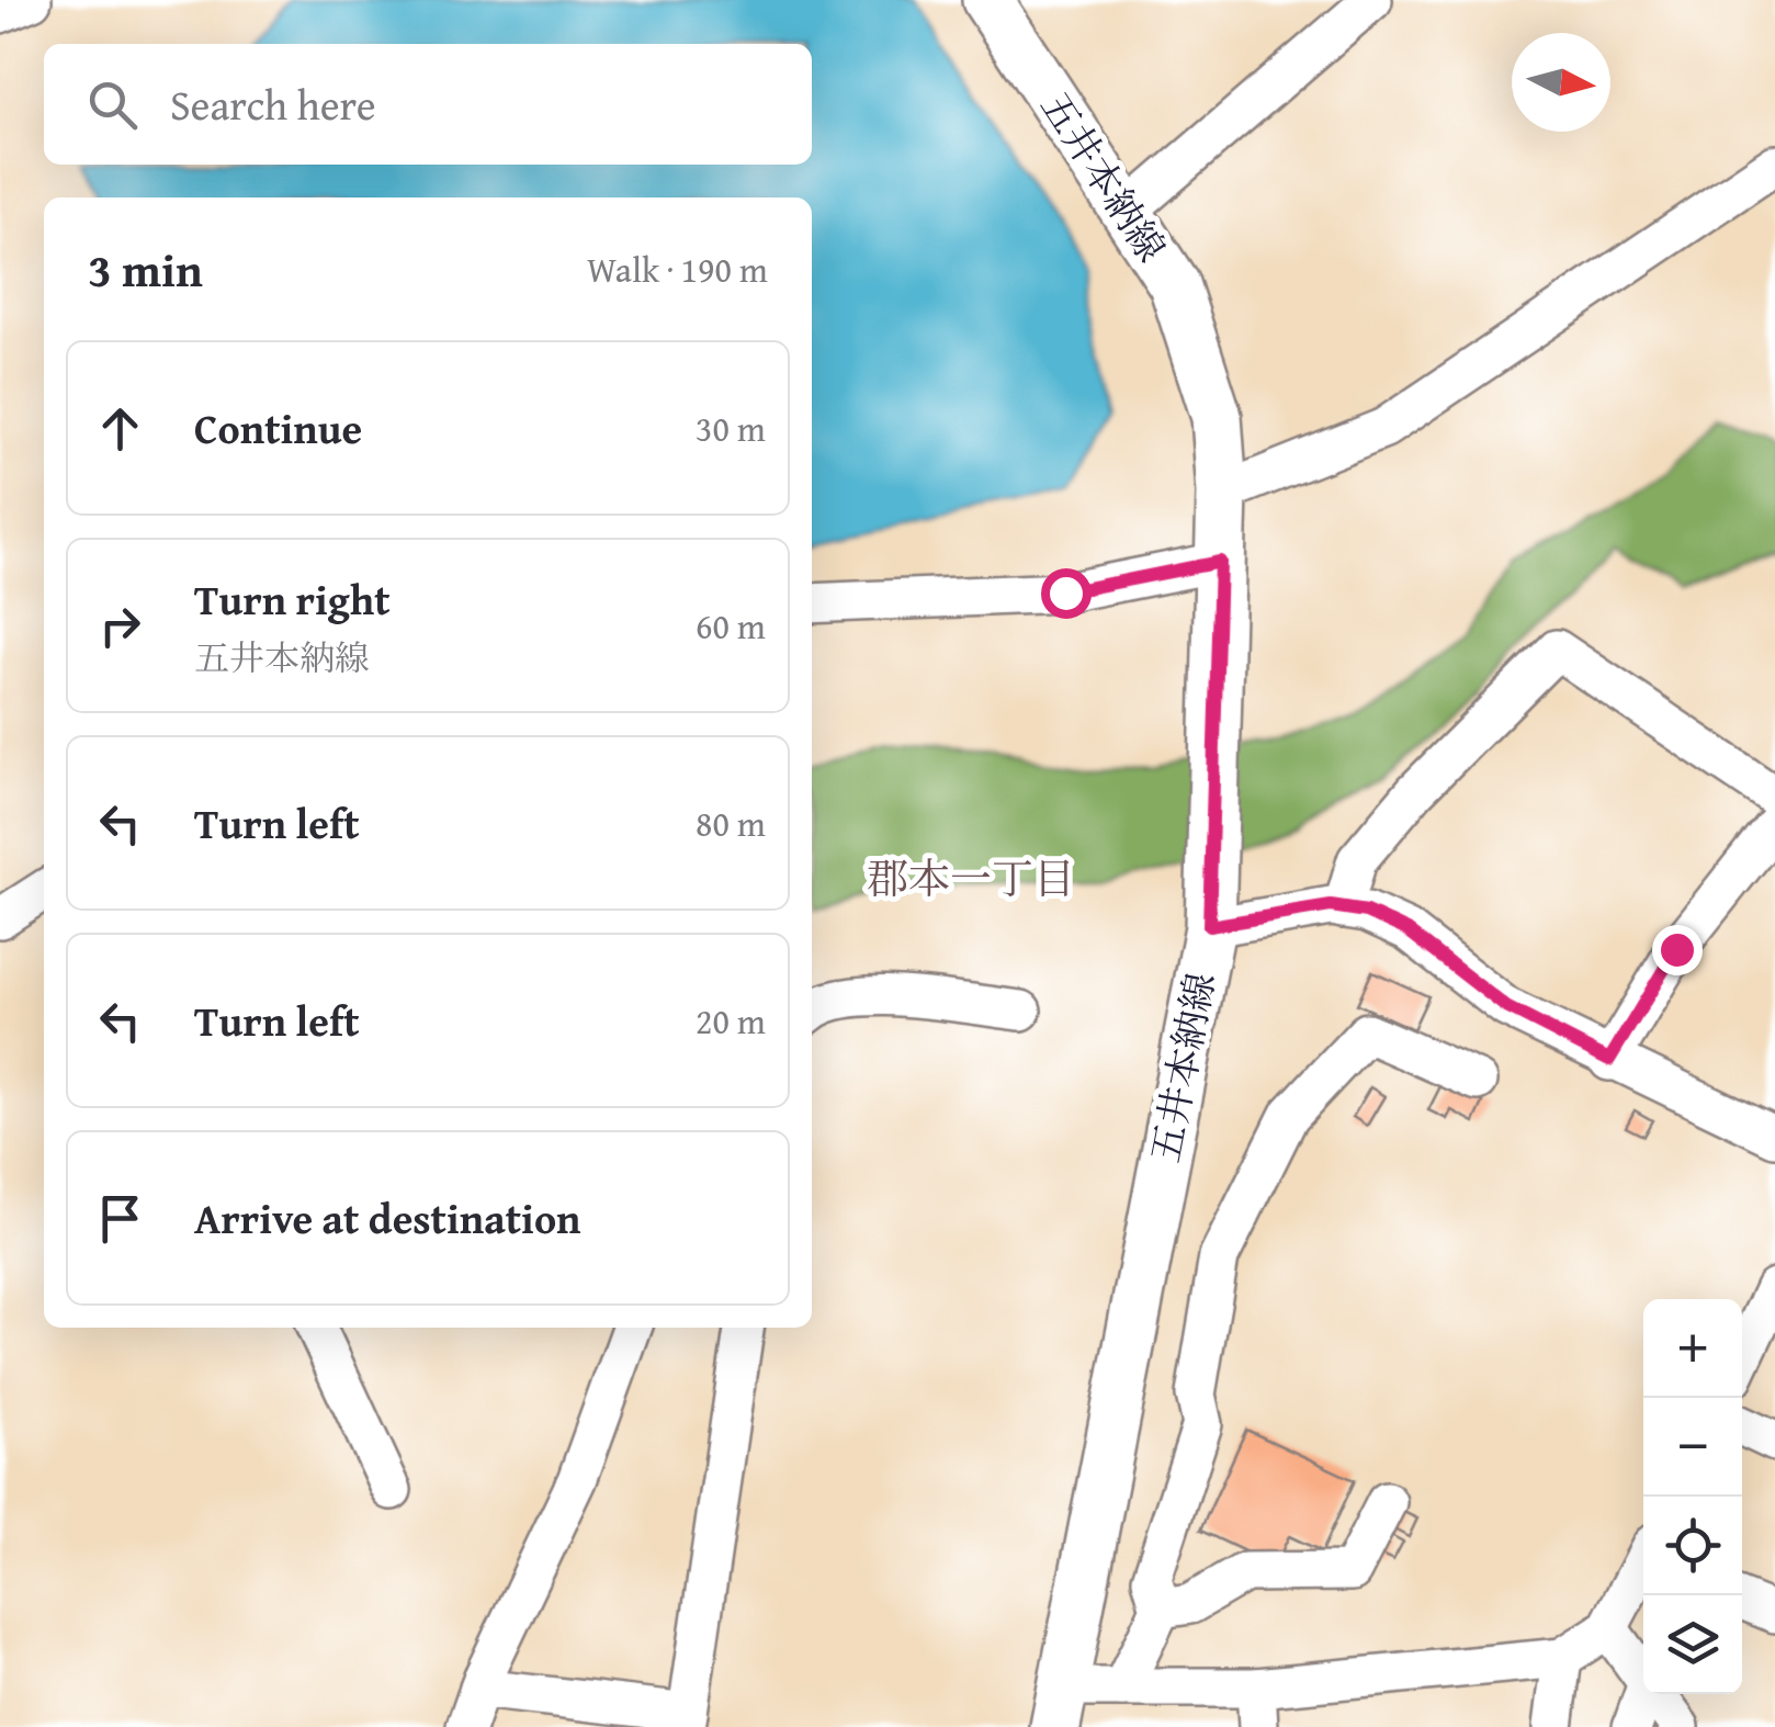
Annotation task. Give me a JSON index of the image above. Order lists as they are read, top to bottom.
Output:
{
  "streets": {
    "main road": ["五井本納線"]
  },
  "districts": ["郡本一丁目"],
  "north": "right",
  "page": {
    "search": "Search here",
    "heading": ["3 min", "Walk · 190 m"],
    "list": [
      ["Continue", "30 m"],
      ["Turn right", "五井本納線", "60 m"],
      ["Turn left", "80 m"],
      ["Turn left", "20 m"],
      "Arrive at destination"
    ],
    "map_buttons": ["+", "−"]
  }
}
